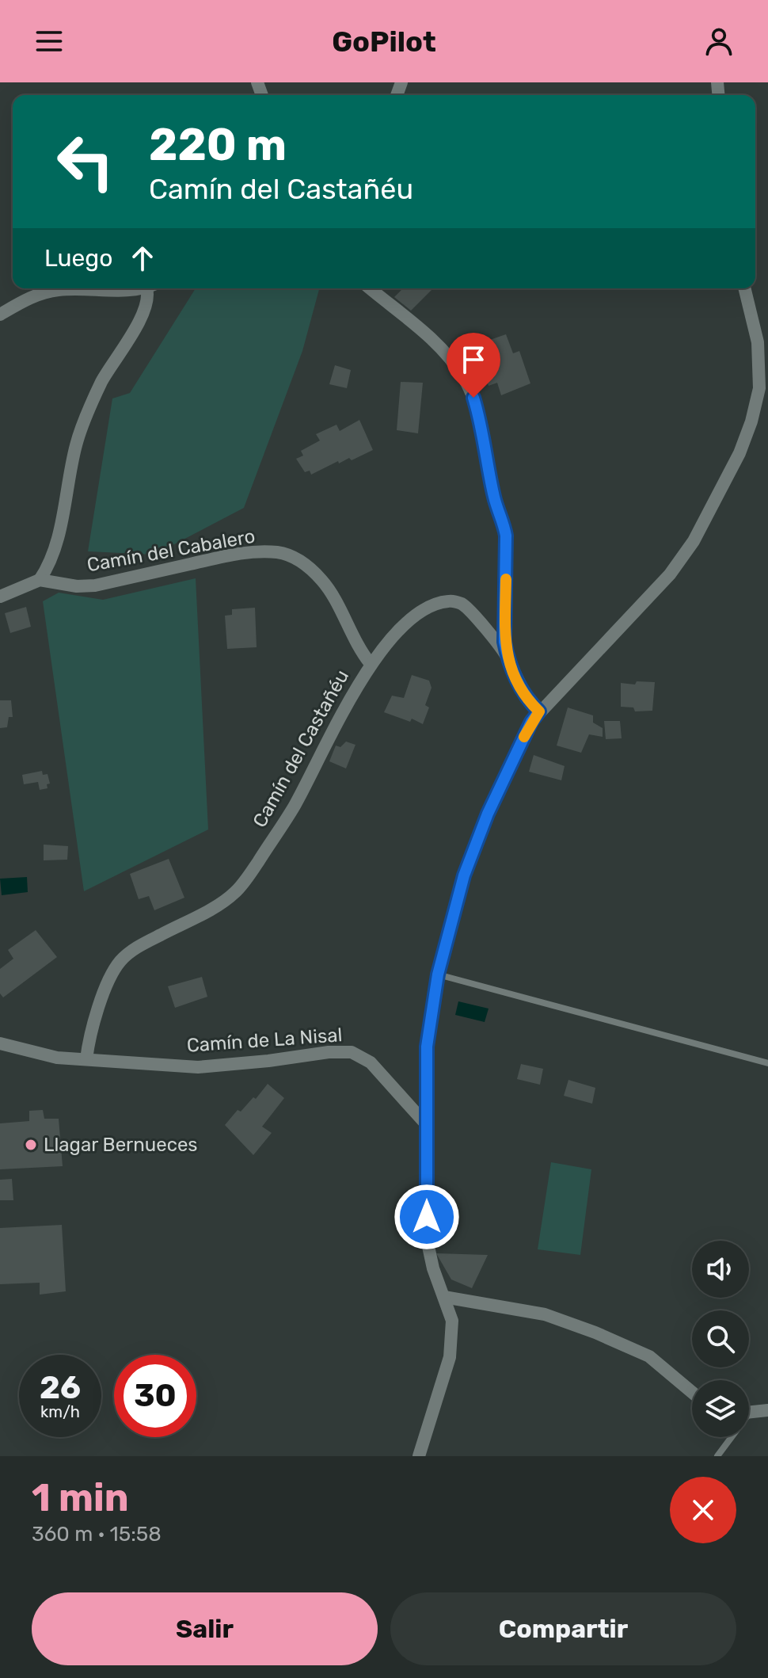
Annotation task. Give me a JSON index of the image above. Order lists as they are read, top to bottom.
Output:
{
  "streets": {
    "street": ["Camín del Cabalero", "Camín del Castañéu", "Camín de La Nisal"]
  },
  "crossings": [
    ["Camín del Cabalero", "Camín del Castañéu"],
    ["Camín del Castañéu", "Camín de La Nisal"]
  ],
  "places": ["Llagar Bernueces"],
  "page": {
    "header": "GoPilot",
    "turn": ["220 m", "Camín del Castañéu"],
    "then": "Luego",
    "speed": "26 km/h",
    "limit": "30",
    "heading": ["1 min", "360 m · 15:58"],
    "buttons": ["Salir", "Compartir"]
  }
}
